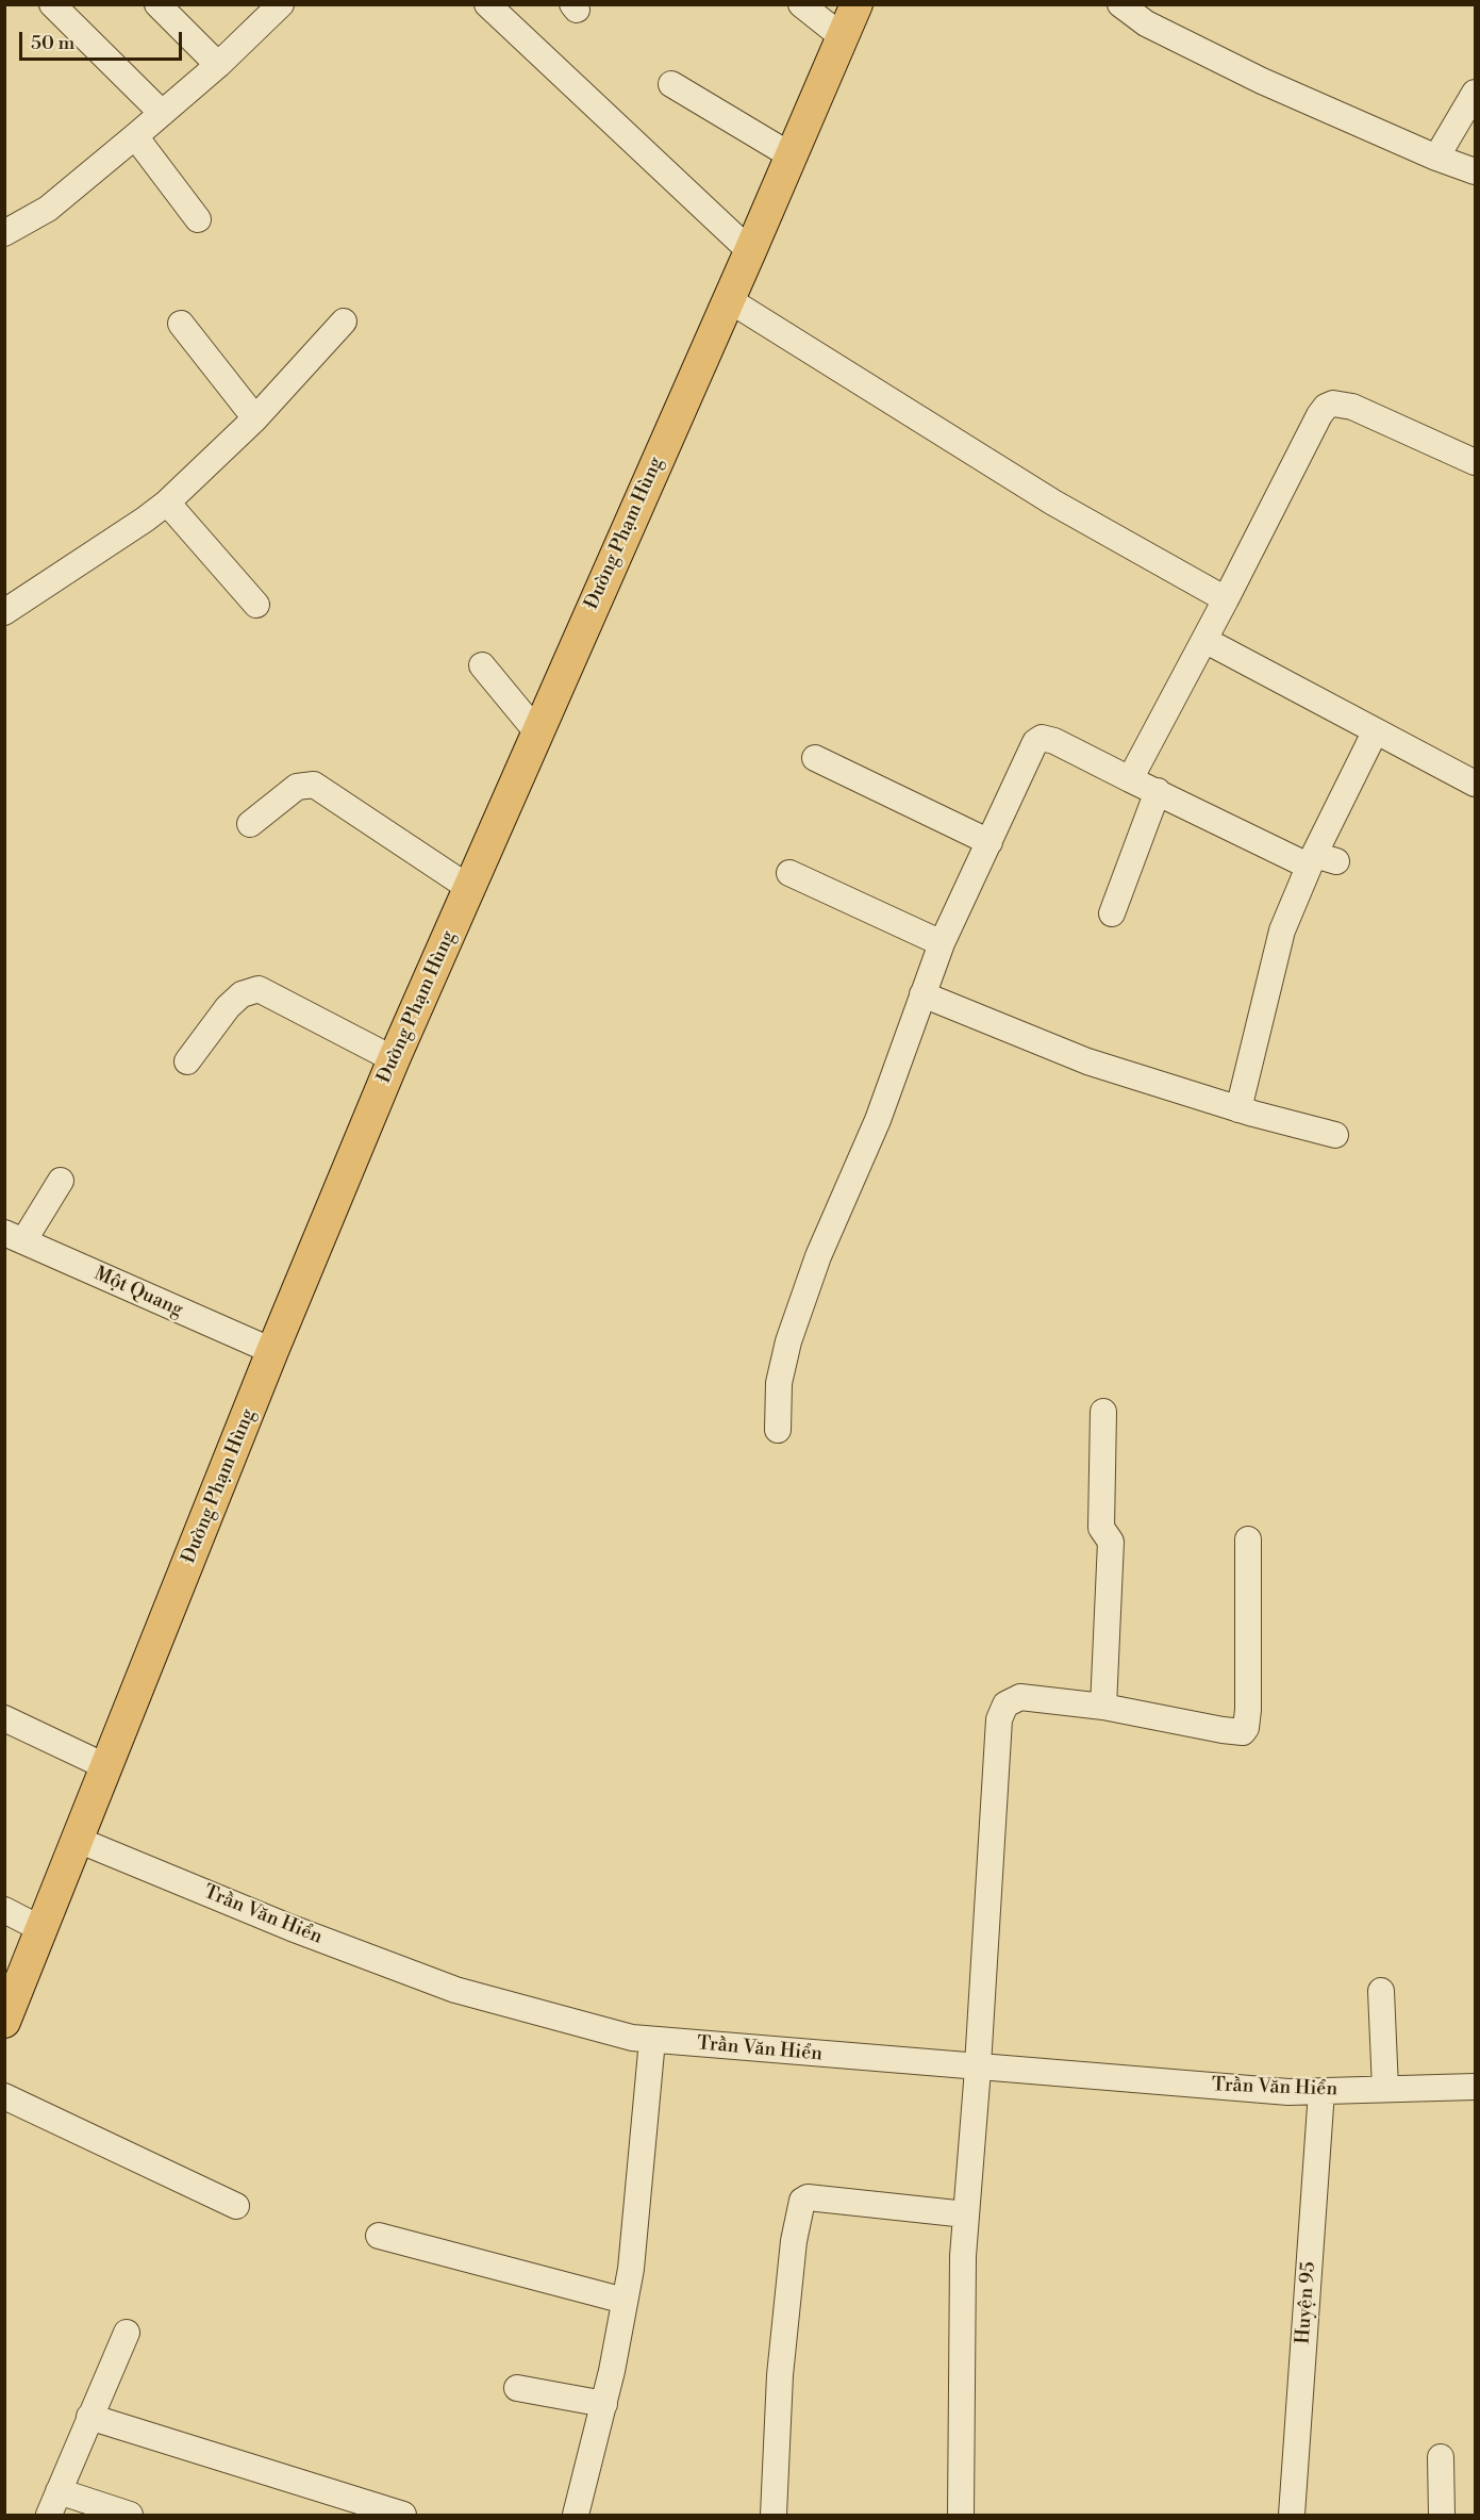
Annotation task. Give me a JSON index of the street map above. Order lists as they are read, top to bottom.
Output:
{
  "streets": {
    "main road": ["Đường Phạm Hùng"],
    "street": ["Một Quang", "Trần Văn Hiển", "Huyện 95"]
  },
  "crossings": [
    ["Đường Phạm Hùng", "Một Quang"],
    ["Đường Phạm Hùng", "Trần Văn Hiển"],
    ["Trần Văn Hiển", "Huyện 95"]
  ],
  "scale_bar": "50 m"
}
